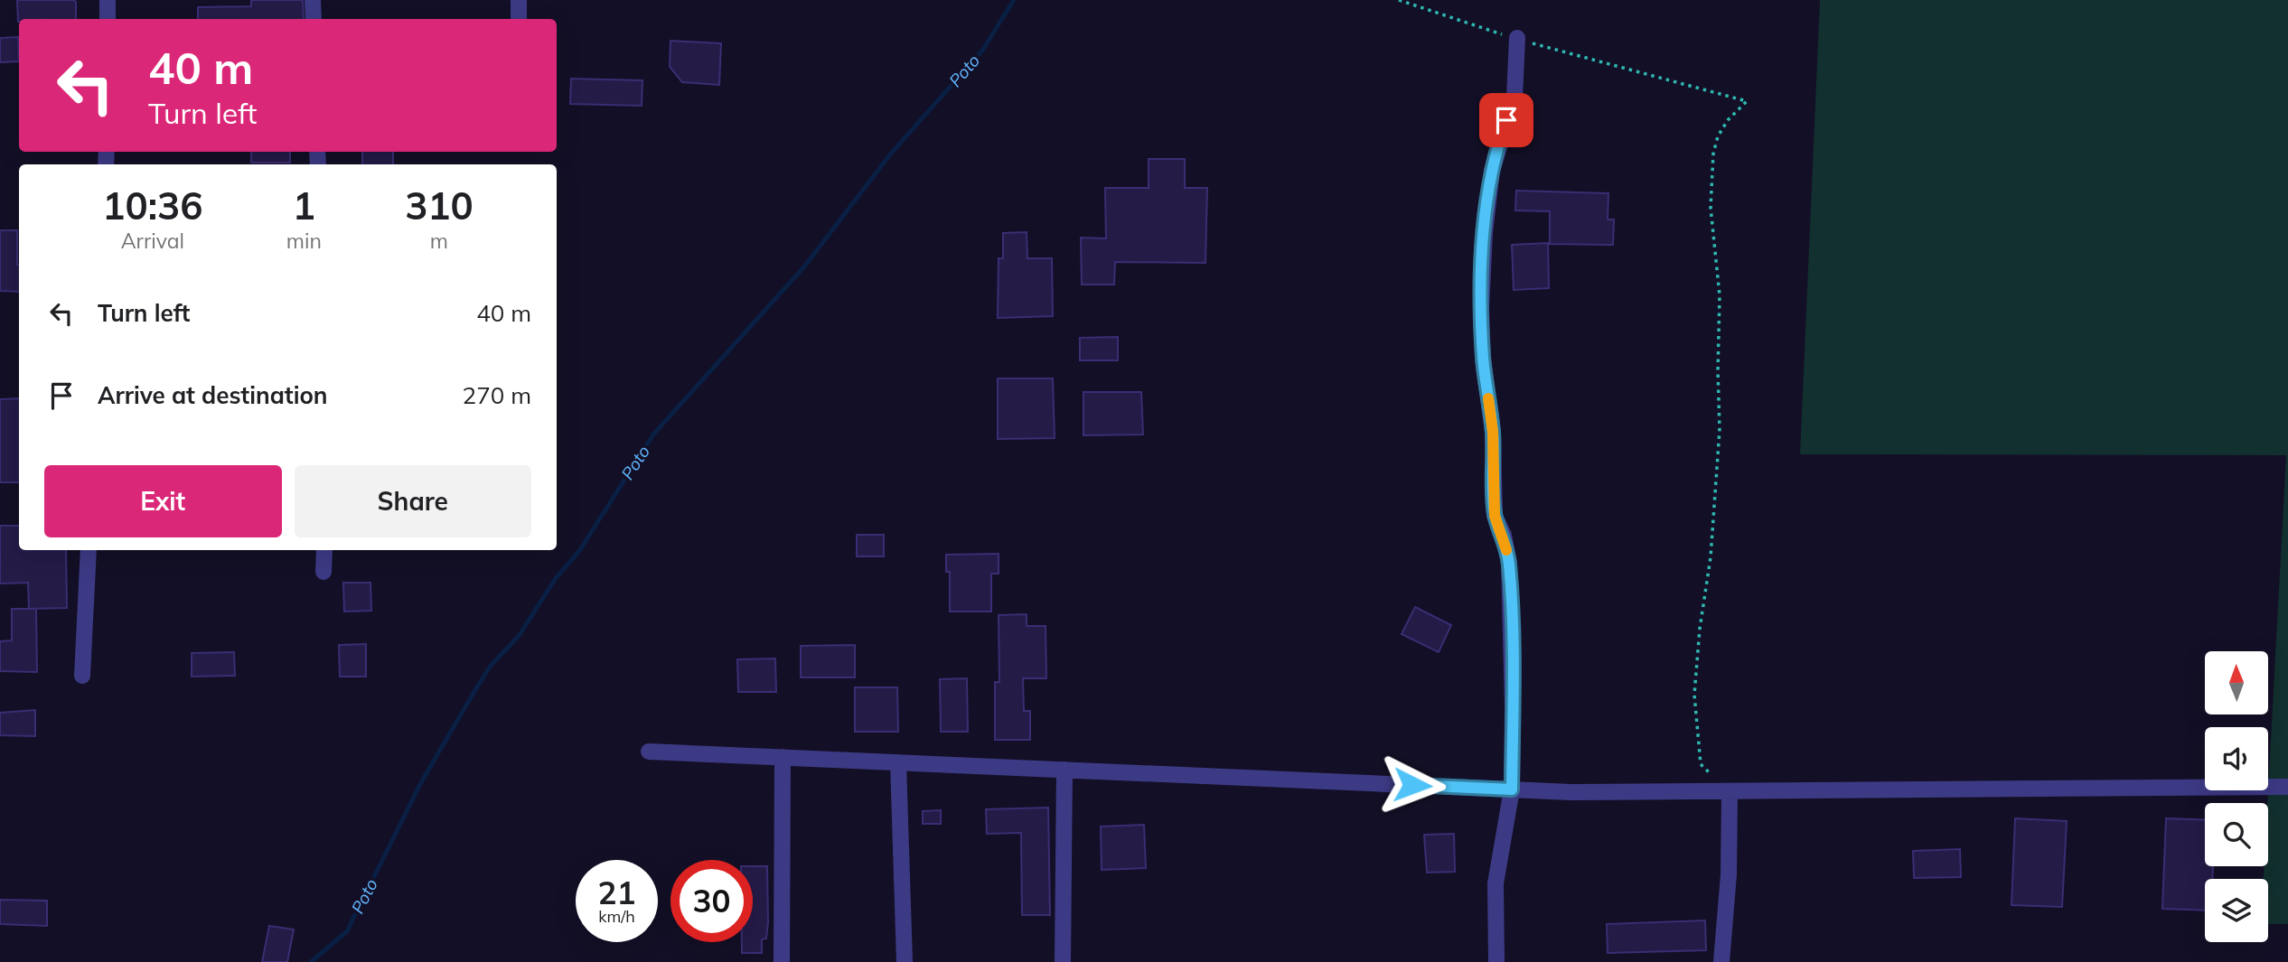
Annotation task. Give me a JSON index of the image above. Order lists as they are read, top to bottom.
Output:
{
  "water": ["Poto"],
  "north": "top",
  "page": {
    "turn": ["40 m", "Turn left"],
    "eta": [
      "10:36",
      "Arrival",
      "1",
      "min",
      "310",
      "m"
    ],
    "list": [
      {
        "name": "Turn left",
        "value": "40 m"
      },
      {
        "name": "Arrive at destination",
        "value": "270 m"
      }
    ],
    "buttons": ["Exit", "Share"],
    "speed": "21 km/h",
    "limit": "30"
  }
}
